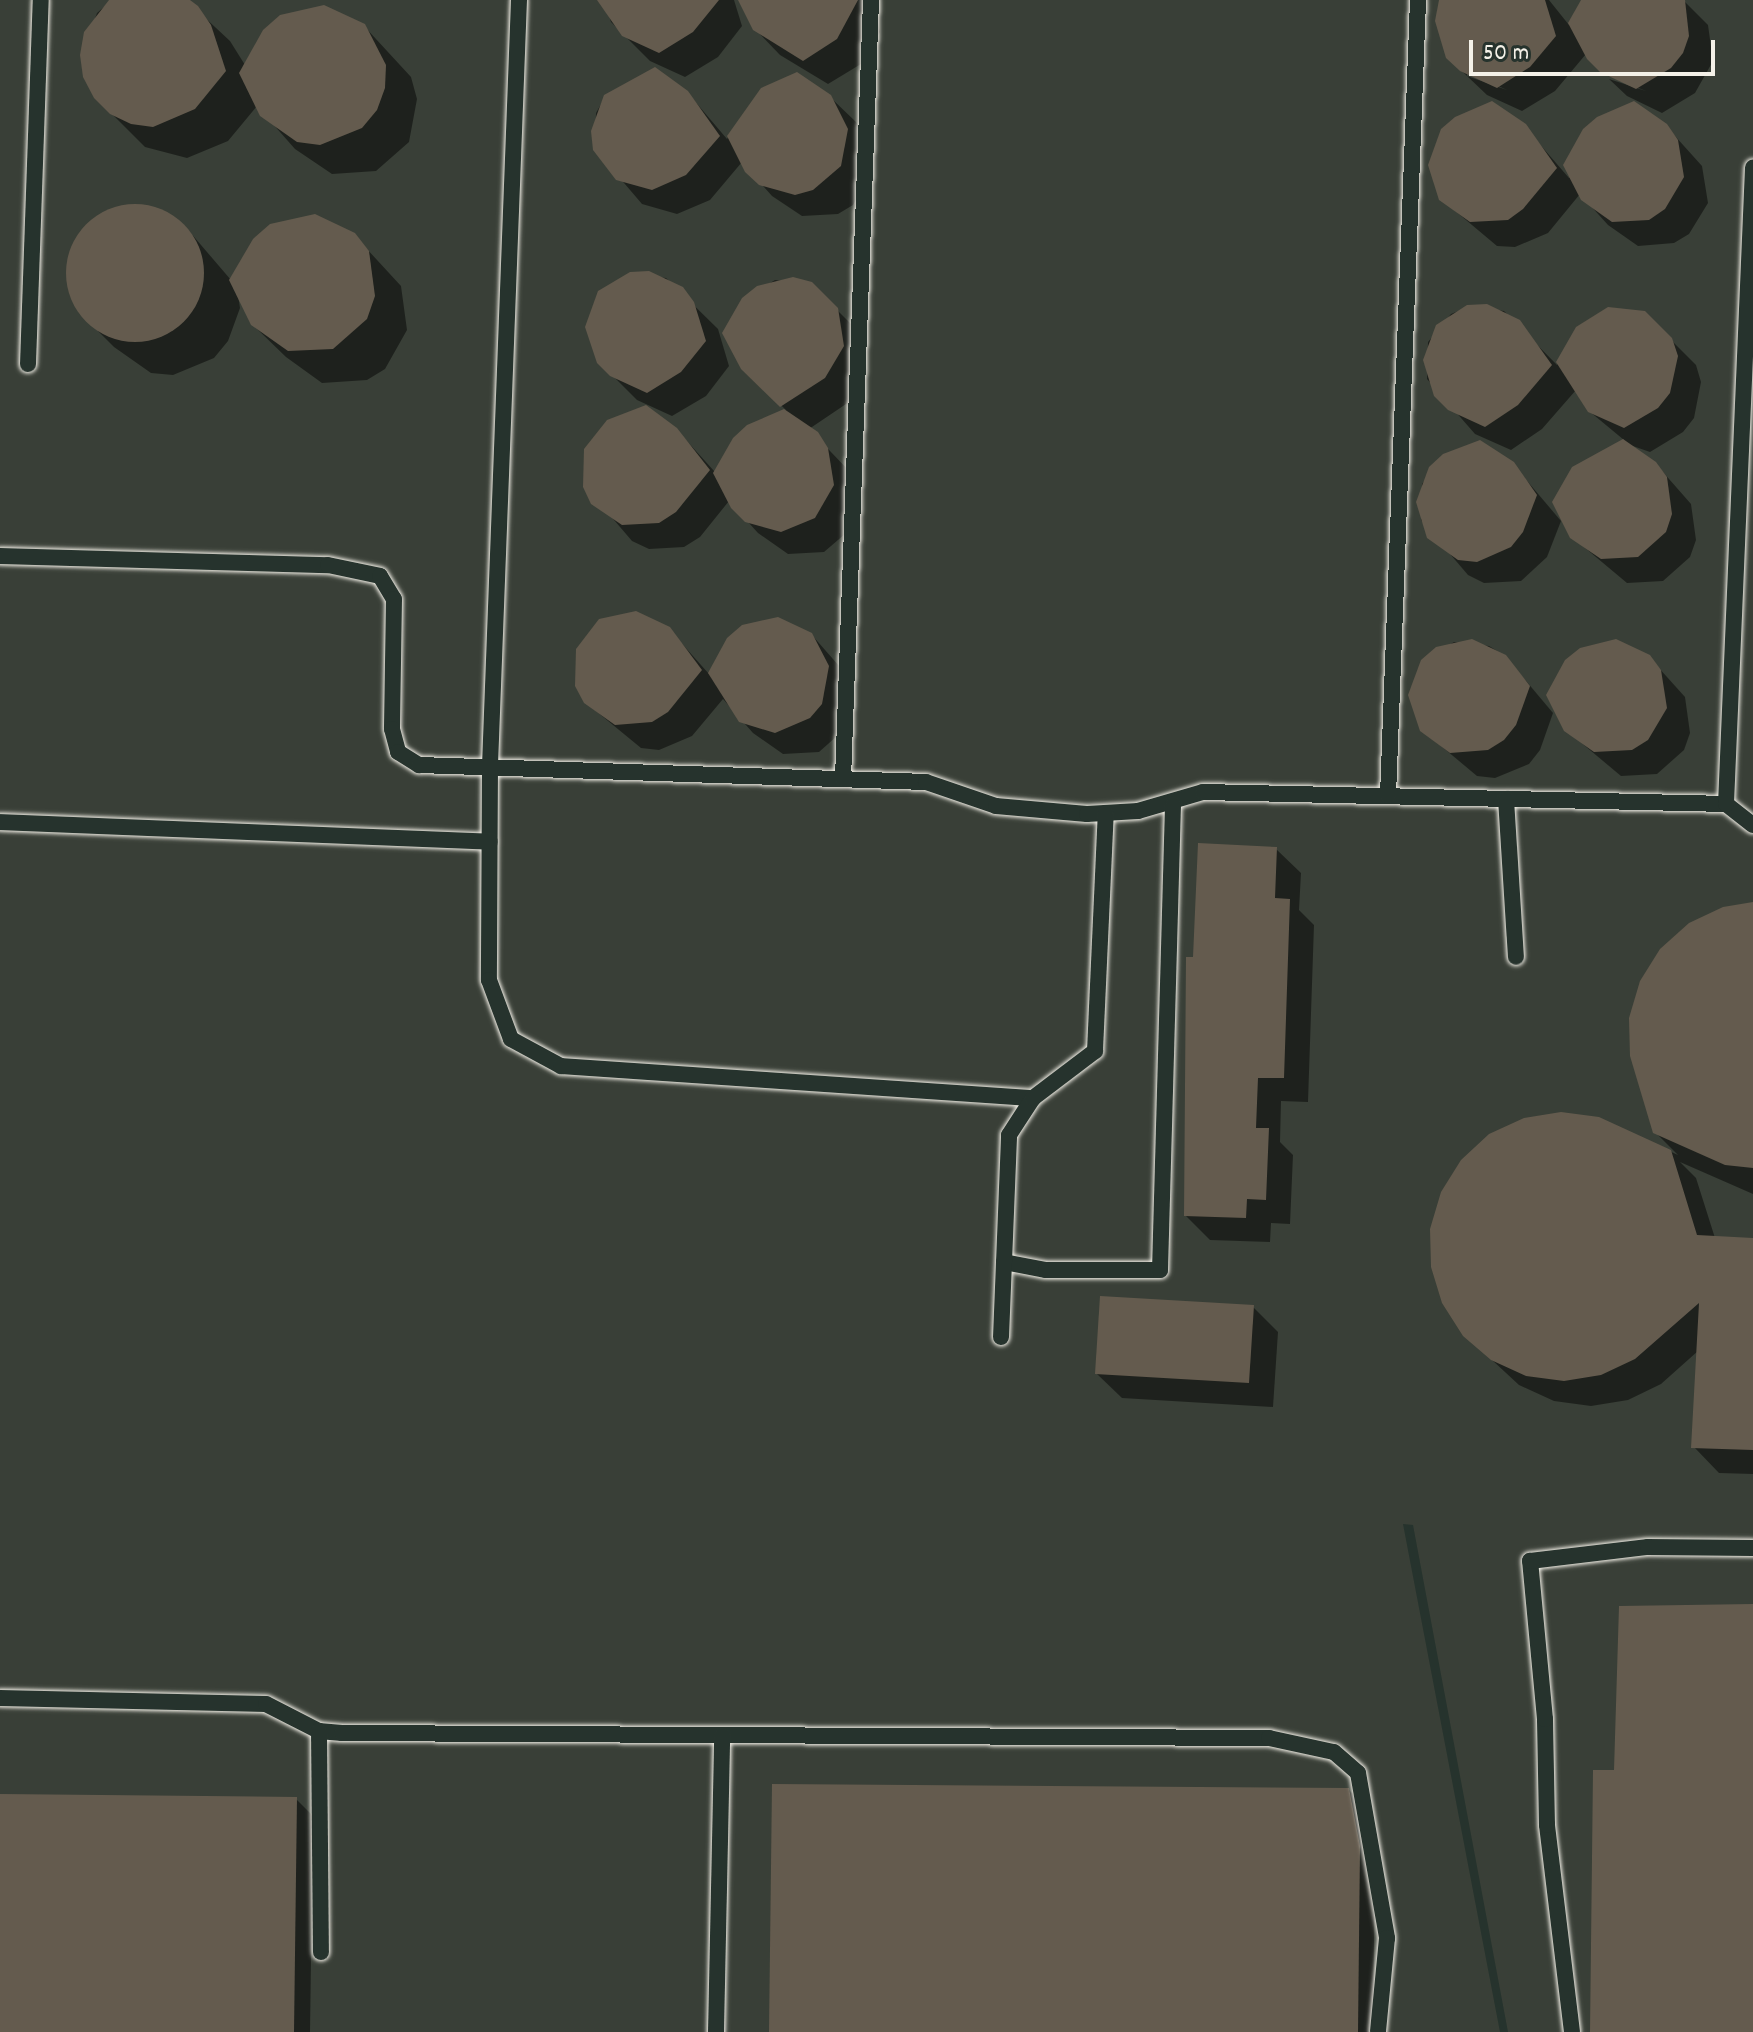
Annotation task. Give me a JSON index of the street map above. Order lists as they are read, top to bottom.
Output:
{
  "scale_bar": "50 m"
}
